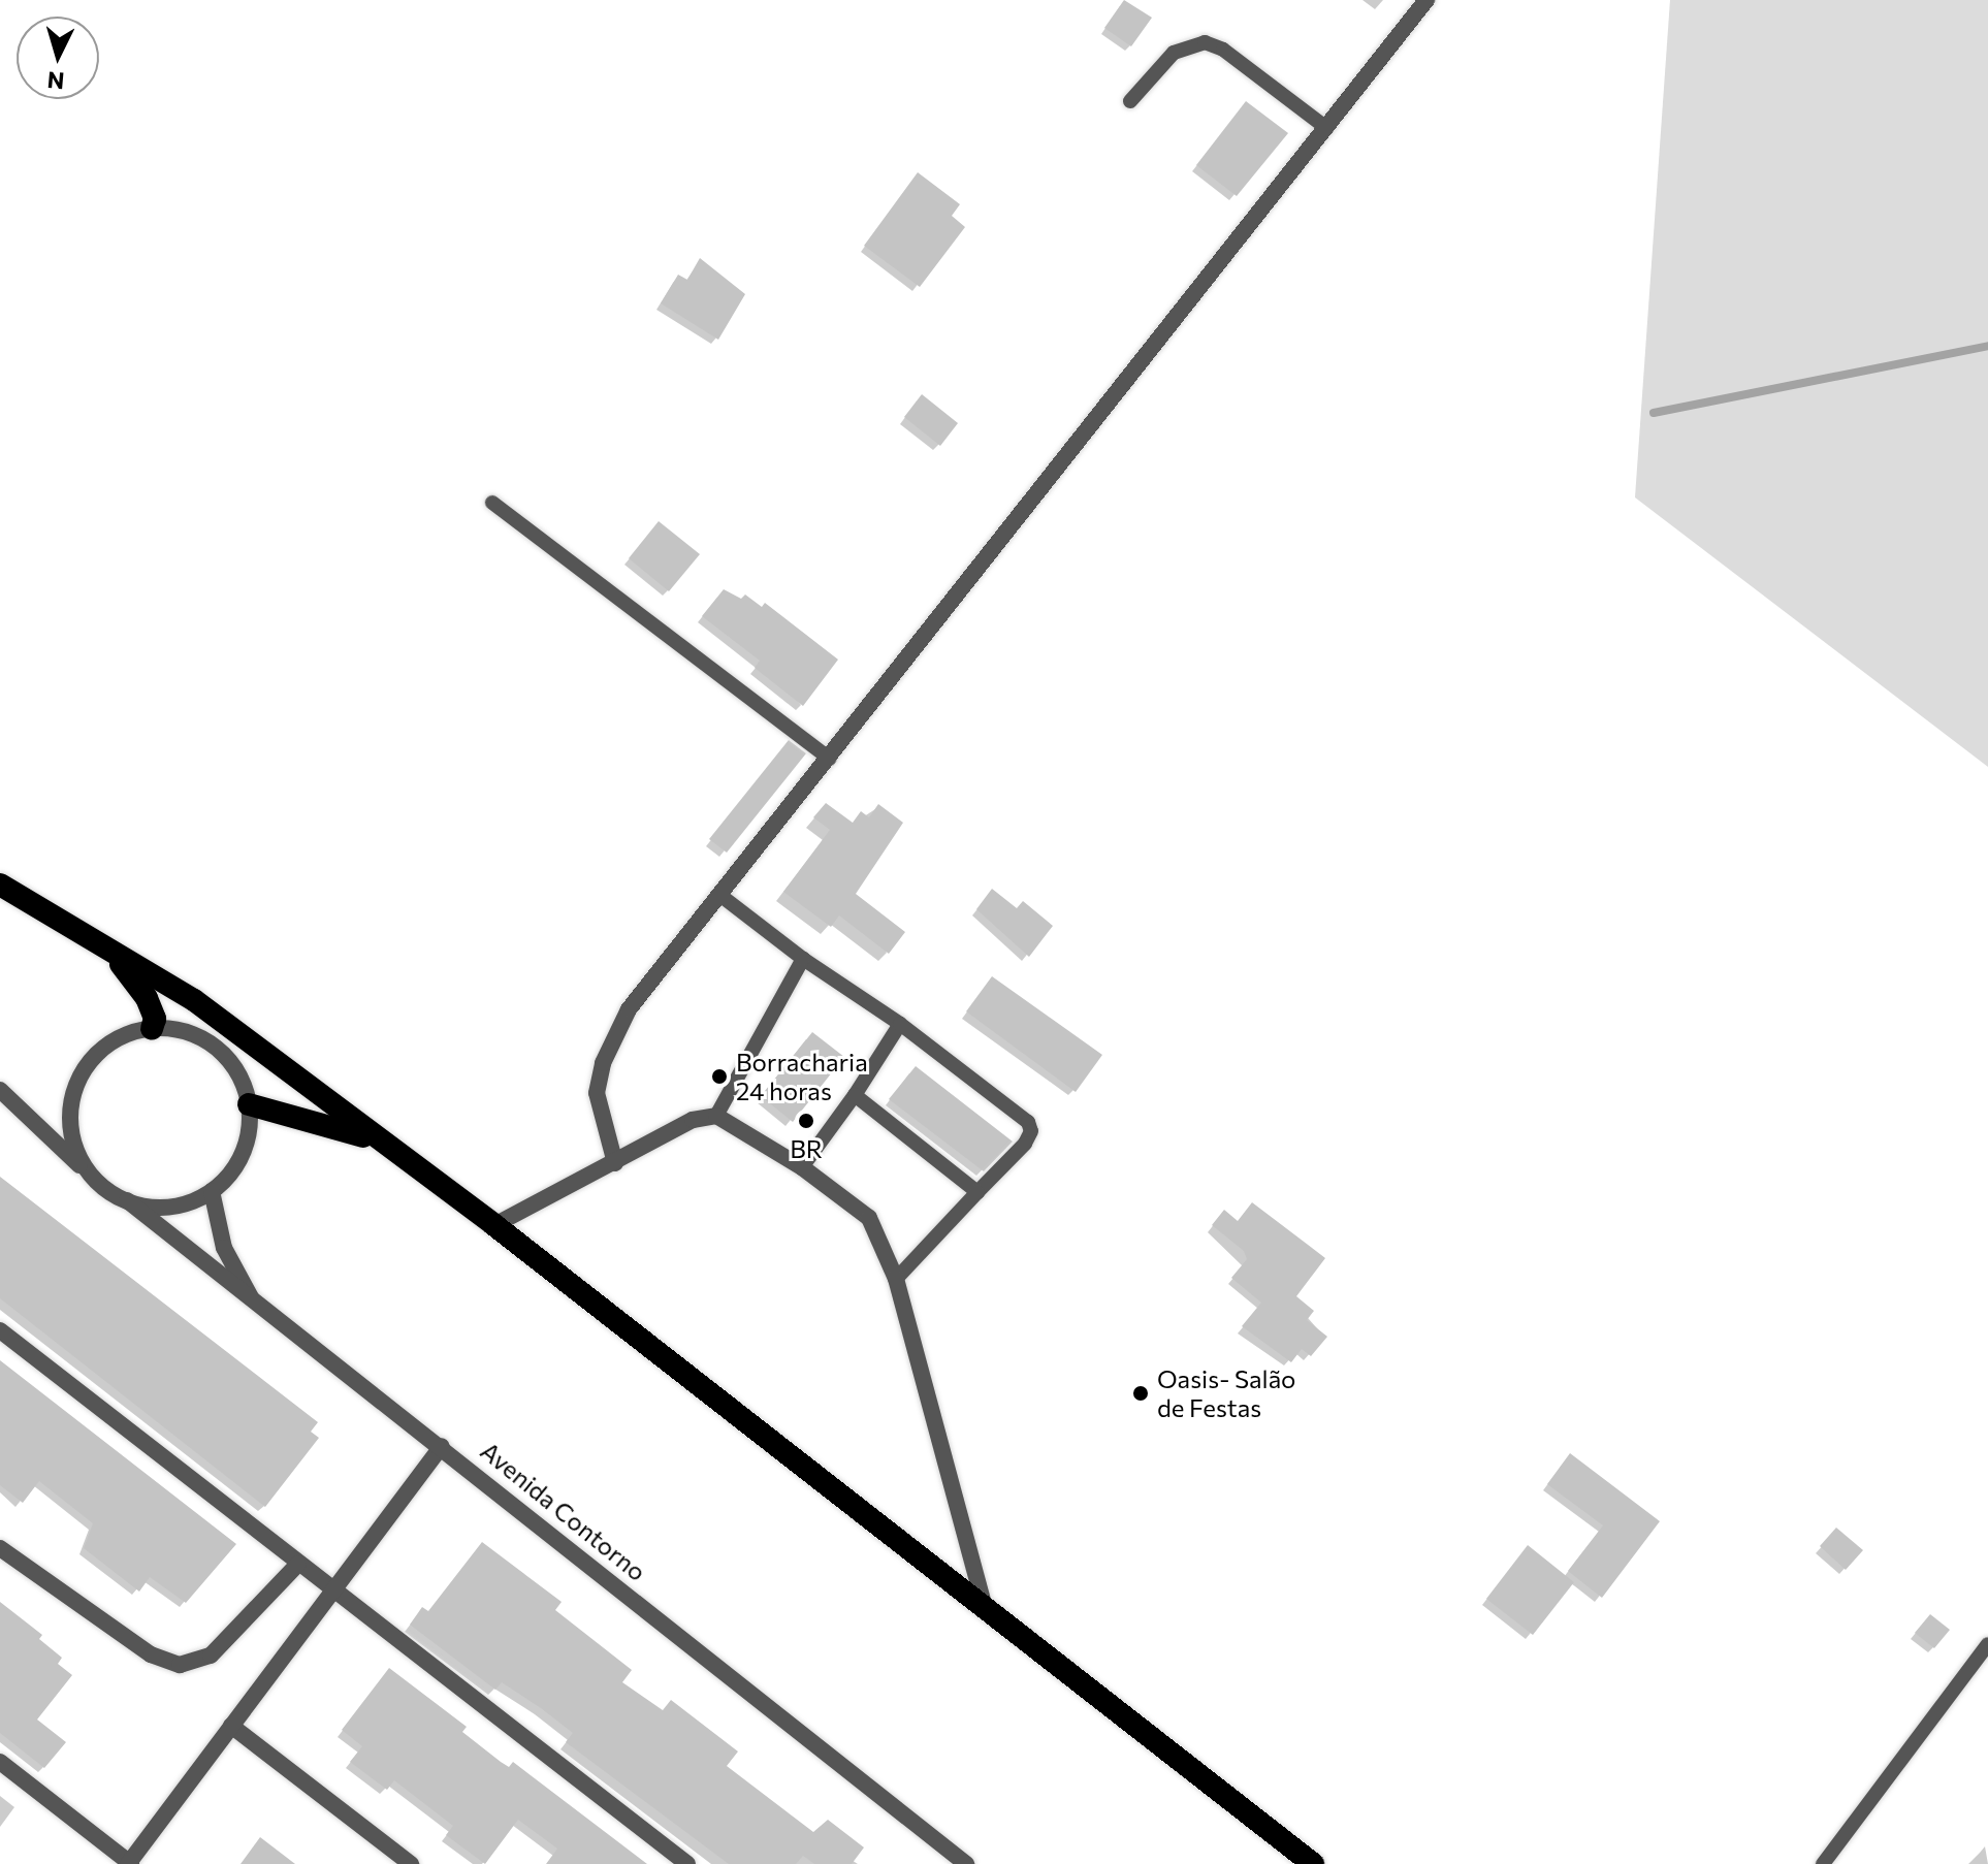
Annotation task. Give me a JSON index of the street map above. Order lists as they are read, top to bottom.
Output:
{
  "streets": {
    "street": ["Avenida Contorno"]
  },
  "places": ["Borracharia 24 horas", "BR", "Oasis- Salão de Festas"],
  "north": "bottom"
}
